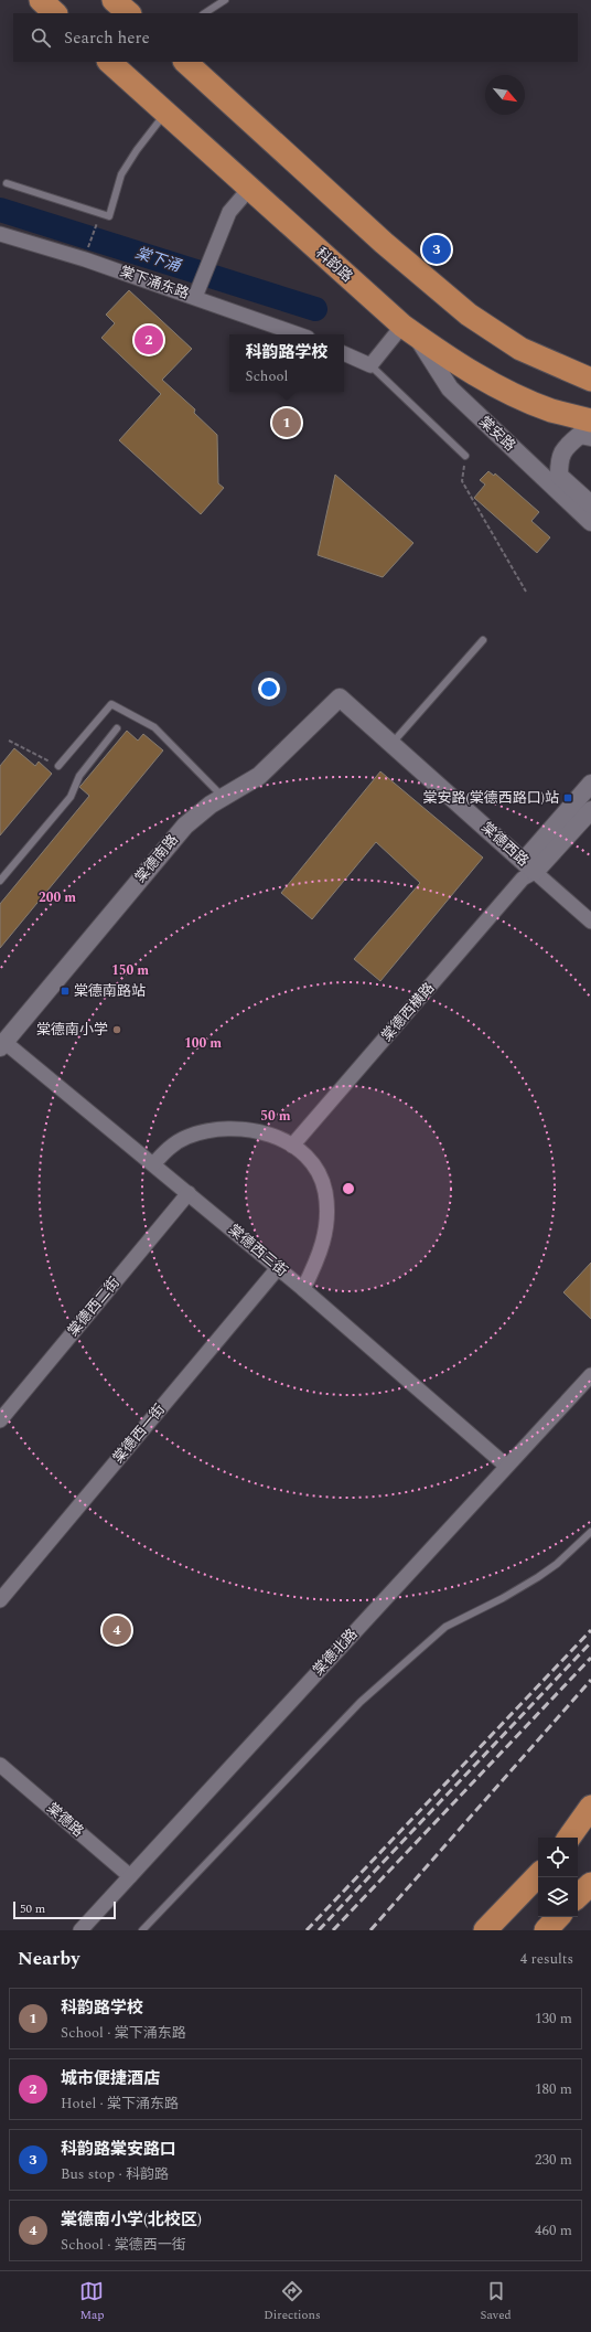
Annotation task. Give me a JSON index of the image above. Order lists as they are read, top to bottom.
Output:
{
  "streets": {
    "highway": ["科韵路"],
    "street": [
      "棠下涌东路",
      "棠安路",
      "棠德西路",
      "棠德南路",
      "棠德西横路",
      "棠德西三街",
      "棠德西二街",
      "棠德西一街",
      "棠德北路",
      "棠德路"
    ]
  },
  "crossings": [
    ["科韵路", "棠安路"],
    ["棠德西路", "棠德南路"],
    ["棠德西路", "棠德西横路"],
    ["棠德南路", "棠德西三街"],
    ["棠德西三街", "棠德西二街"],
    ["棠德西三街", "棠德西一街"],
    ["棠德西三街", "棠德北路"],
    ["棠德北路", "棠德路"]
  ],
  "water": ["棠下涌"],
  "places": {
    "transit": ["棠安路(棠德西路口)站", "棠德南路站"],
    "other": ["棠德南小学"]
  },
  "scale_bar": "50 m",
  "north": "bottom right",
  "page": {
    "search": "Search here",
    "pins": [
      "3",
      "2",
      "1",
      "4"
    ],
    "popup": ["科韵路学校", "School"],
    "scale": "50 m",
    "heading": ["Nearby", "4 results"],
    "list": [
      {
        "mark": "1",
        "name": "科韵路学校",
        "note": "School · 棠下涌东路",
        "value": "130 m"
      },
      {
        "mark": "2",
        "name": "城市便捷酒店",
        "note": "Hotel · 棠下涌东路",
        "value": "180 m"
      },
      {
        "mark": "3",
        "name": "科韵路棠安路口",
        "note": "Bus stop · 科韵路",
        "value": "230 m"
      },
      {
        "mark": "4",
        "name": "棠德南小学(北校区)",
        "note": "School · 棠德西一街",
        "value": "460 m"
      }
    ],
    "nav": ["Map", "Directions", "Saved"]
  },
  "rings": [
    "200 m",
    "150 m",
    "100 m",
    "50 m"
  ]
}
